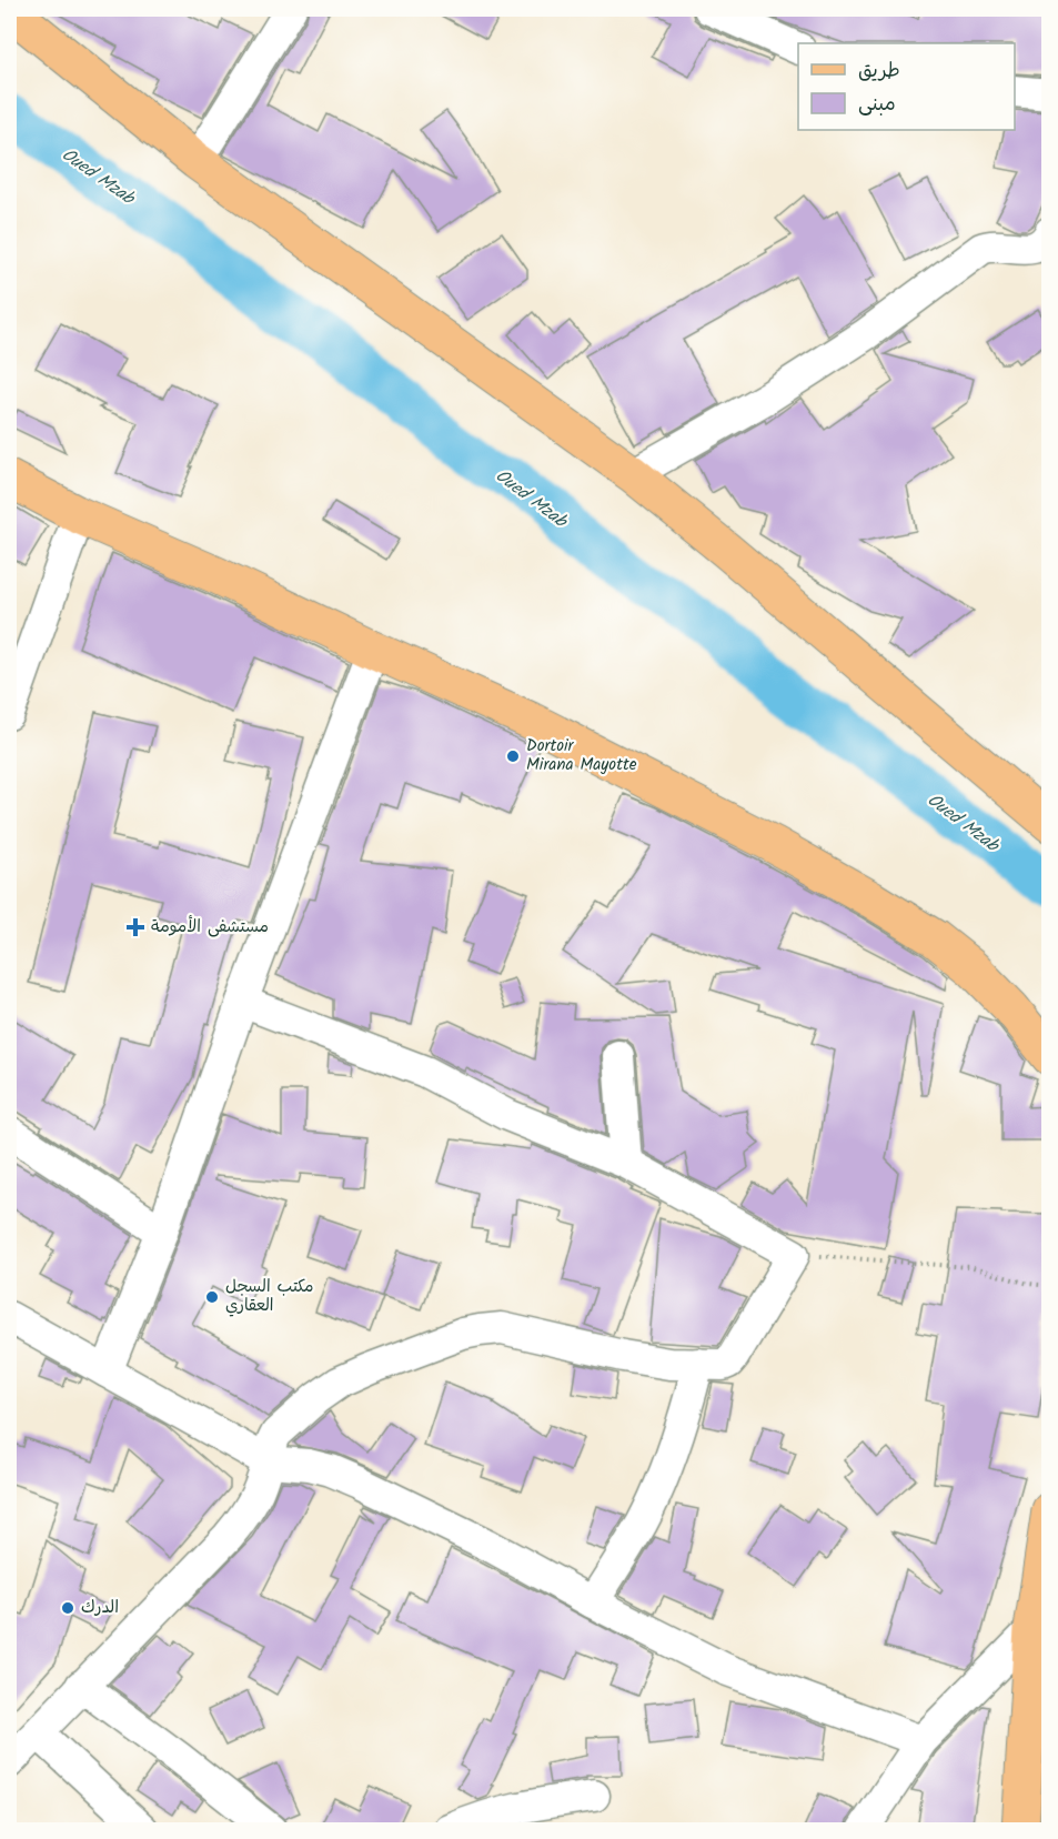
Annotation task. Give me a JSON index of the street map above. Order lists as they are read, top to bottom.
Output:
{
  "water": ["Oued Mzab"],
  "places": {
    "other": ["Dortoir Mirana Mayotte", "مكتب السجل العقاري", "الدرك"],
    "health": ["مستشفى الأمومة"]
  },
  "legend": ["طريق", "مبنى"]
}
